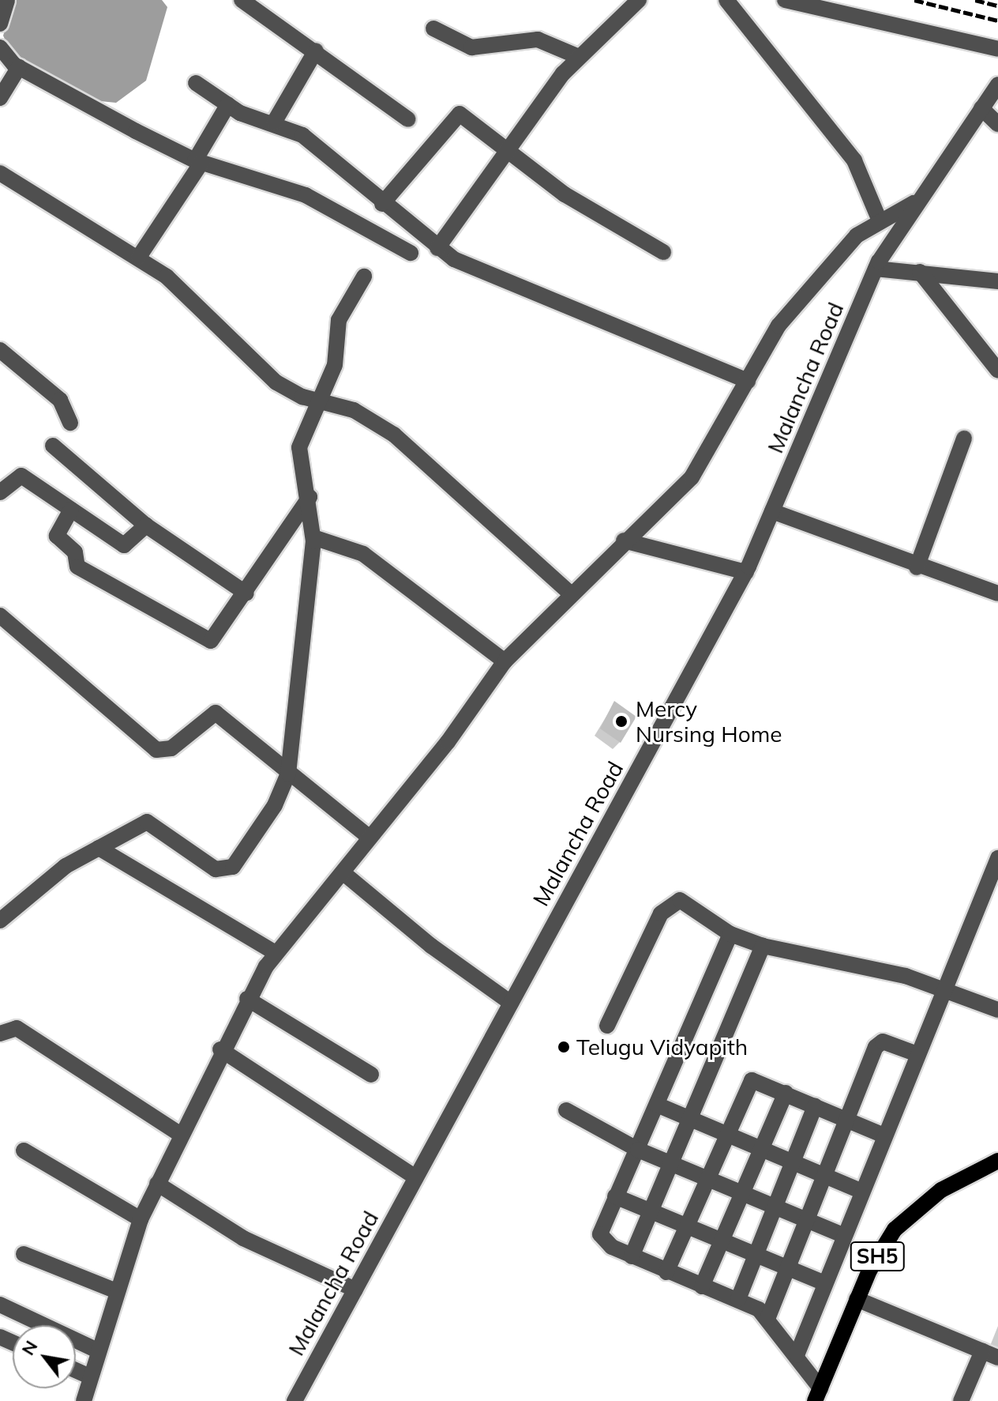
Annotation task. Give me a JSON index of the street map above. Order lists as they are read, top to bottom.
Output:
{
  "streets": {
    "main road": ["SH5"],
    "street": ["Malancha Road"]
  },
  "places": ["Mercy Nursing Home", "Telugu Vidyapith"],
  "north": "top left"
}
